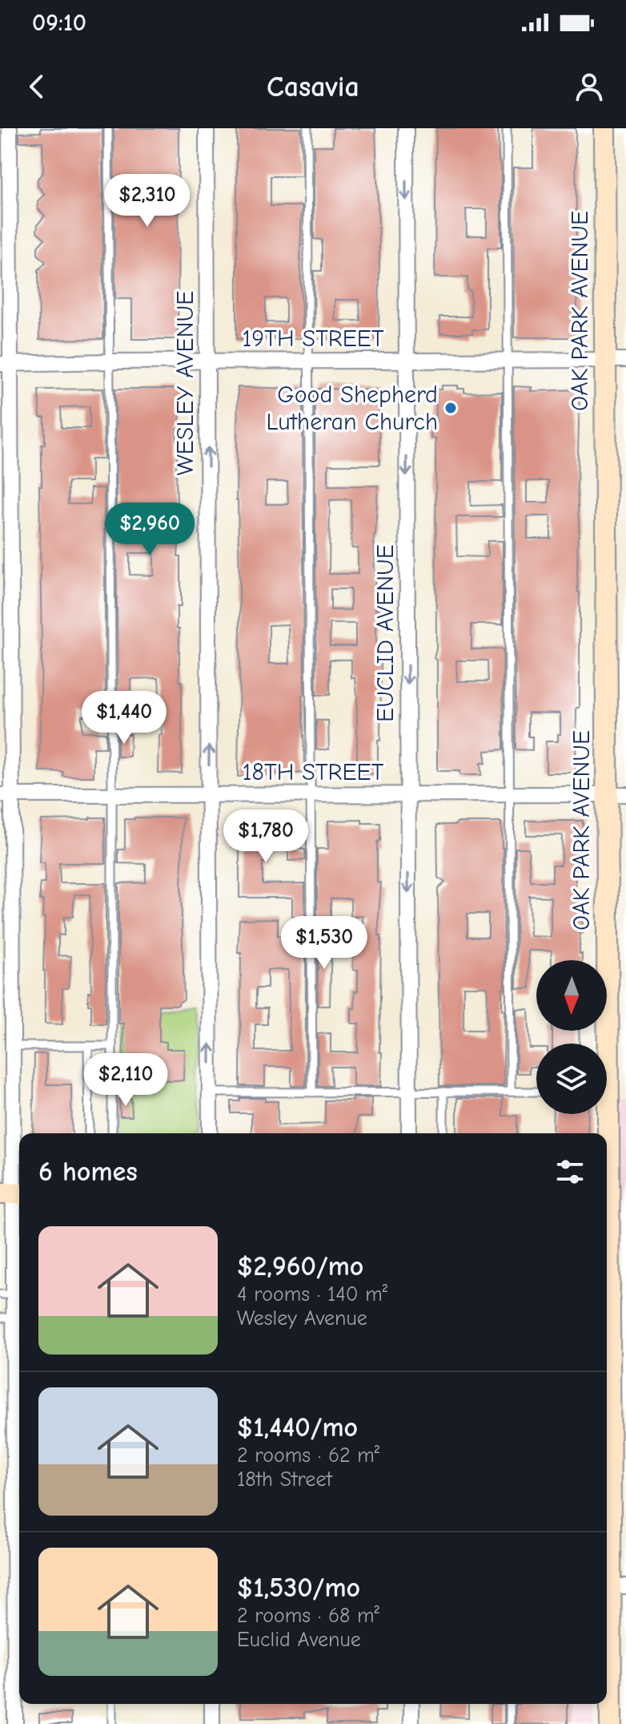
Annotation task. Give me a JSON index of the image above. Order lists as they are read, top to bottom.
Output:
{
  "streets": {
    "street": [
      "OAK PARK AVENUE",
      "19TH STREET",
      "WESLEY AVENUE",
      "EUCLID AVENUE",
      "18TH STREET"
    ]
  },
  "crossings": [
    ["OAK PARK AVENUE", "19TH STREET"],
    ["OAK PARK AVENUE", "18TH STREET"],
    ["19TH STREET", "WESLEY AVENUE"],
    ["19TH STREET", "EUCLID AVENUE"],
    ["WESLEY AVENUE", "18TH STREET"],
    ["EUCLID AVENUE", "18TH STREET"]
  ],
  "one_way": ["WESLEY AVENUE", "EUCLID AVENUE"],
  "places": ["Good Shepherd Lutheran Church"],
  "north": "bottom",
  "page": {
    "status": "09:10",
    "header": "Casavia",
    "price": [
      "$2,310",
      "$2,960",
      "$1,440",
      "$1,780",
      "$1,530",
      "$2,110"
    ],
    "heading": "6 homes",
    "list": [
      {
        "name": "$2,960/mo",
        "note": "4 rooms · 140 m² · Wesley Avenue"
      },
      {
        "name": "$1,440/mo",
        "note": "2 rooms · 62 m² · 18th Street"
      },
      {
        "name": "$1,530/mo",
        "note": "2 rooms · 68 m² · Euclid Avenue"
      }
    ]
  }
}
